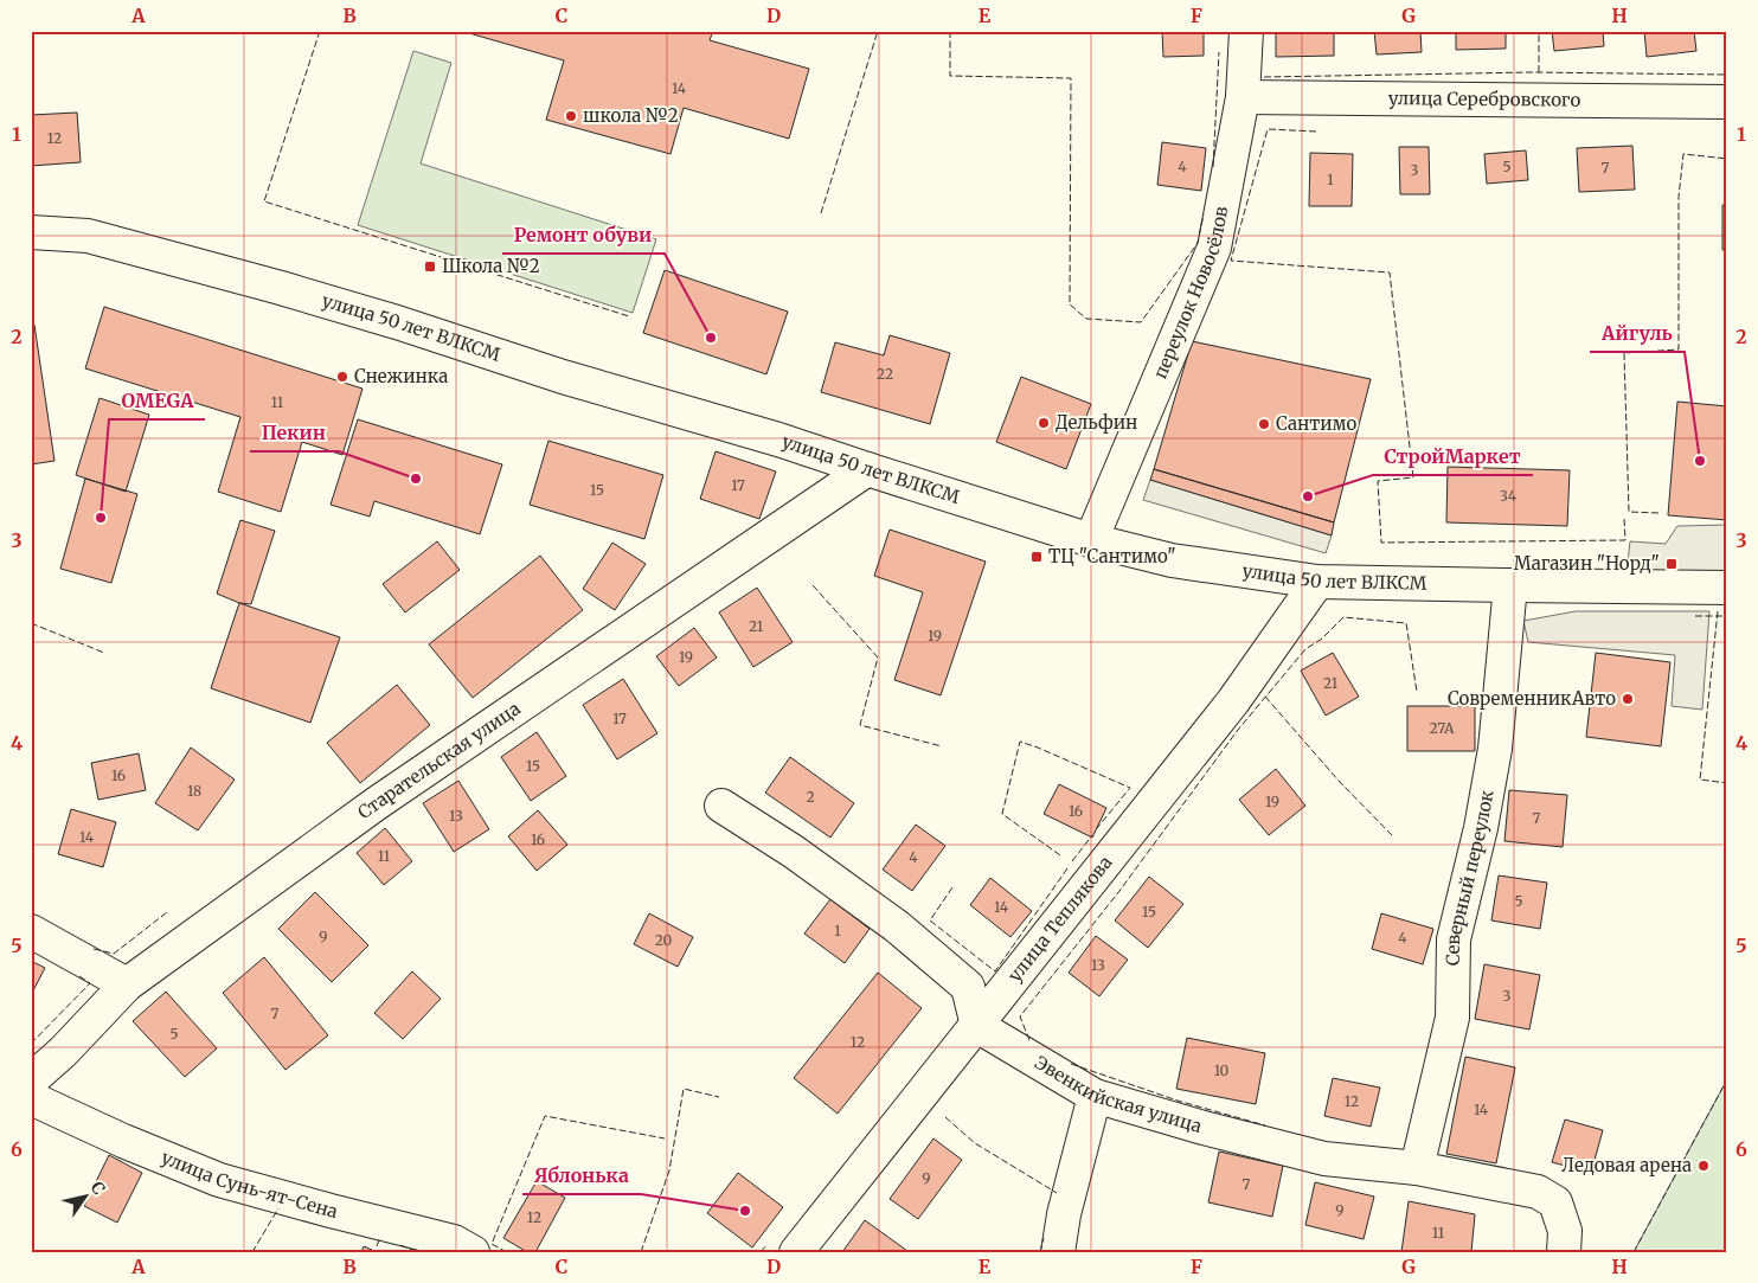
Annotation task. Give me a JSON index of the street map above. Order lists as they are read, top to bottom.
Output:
{
  "streets": {
    "street": [
      "улица Серебровского",
      "переулок Новосёлов",
      "улица 50 лет ВЛКСМ",
      "Старательская улица",
      "Северный переулок",
      "улица Теплякова",
      "Эвенкийская улица",
      "улица Сунь-ят-Сена"
    ]
  },
  "crossings": [
    ["улица Серебровского", "переулок Новосёлов"],
    ["переулок Новосёлов", "улица 50 лет ВЛКСМ"],
    ["улица 50 лет ВЛКСМ", "Старательская улица"],
    ["улица 50 лет ВЛКСМ", "Северный переулок"],
    ["улица 50 лет ВЛКСМ", "улица Теплякова"],
    ["Северный переулок", "Эвенкийская улица"],
    ["улица Теплякова", "Эвенкийская улица"]
  ],
  "places": {
    "other": [
      "школа №2",
      "Ремонт обуви",
      "Снежинка",
      "Дельфин",
      "Сантимо",
      "Айгуль",
      "Пекин",
      "СтройМаркет",
      "OMEGA",
      "СовременникАвто",
      "Ледовая арена",
      "Яблонька"
    ],
    "transit": ["Школа №2", "ТЦ \"Сантимо\"", "Магазин \"Норд\""]
  },
  "house_numbers": [
    "14",
    "12",
    "4",
    "5",
    "7",
    "3",
    "1",
    "22",
    "11",
    "17",
    "15",
    "34",
    "21",
    "19",
    "19",
    "21",
    "17",
    "27А",
    "15",
    "16",
    "18",
    "2",
    "19",
    "16",
    "13",
    "7",
    "14",
    "16",
    "11",
    "4",
    "5",
    "14",
    "15",
    "1",
    "9",
    "4",
    "20",
    "13",
    "3",
    "7",
    "5",
    "12",
    "10",
    "12",
    "14",
    "9",
    "7",
    "9",
    "12",
    "11"
  ],
  "north": "top right",
  "grid": {
    "columns": [
      "A",
      "B",
      "C",
      "D",
      "E",
      "F",
      "G",
      "H"
    ],
    "rows": [
      "1",
      "2",
      "3",
      "4",
      "5",
      "6"
    ]
  }
}
